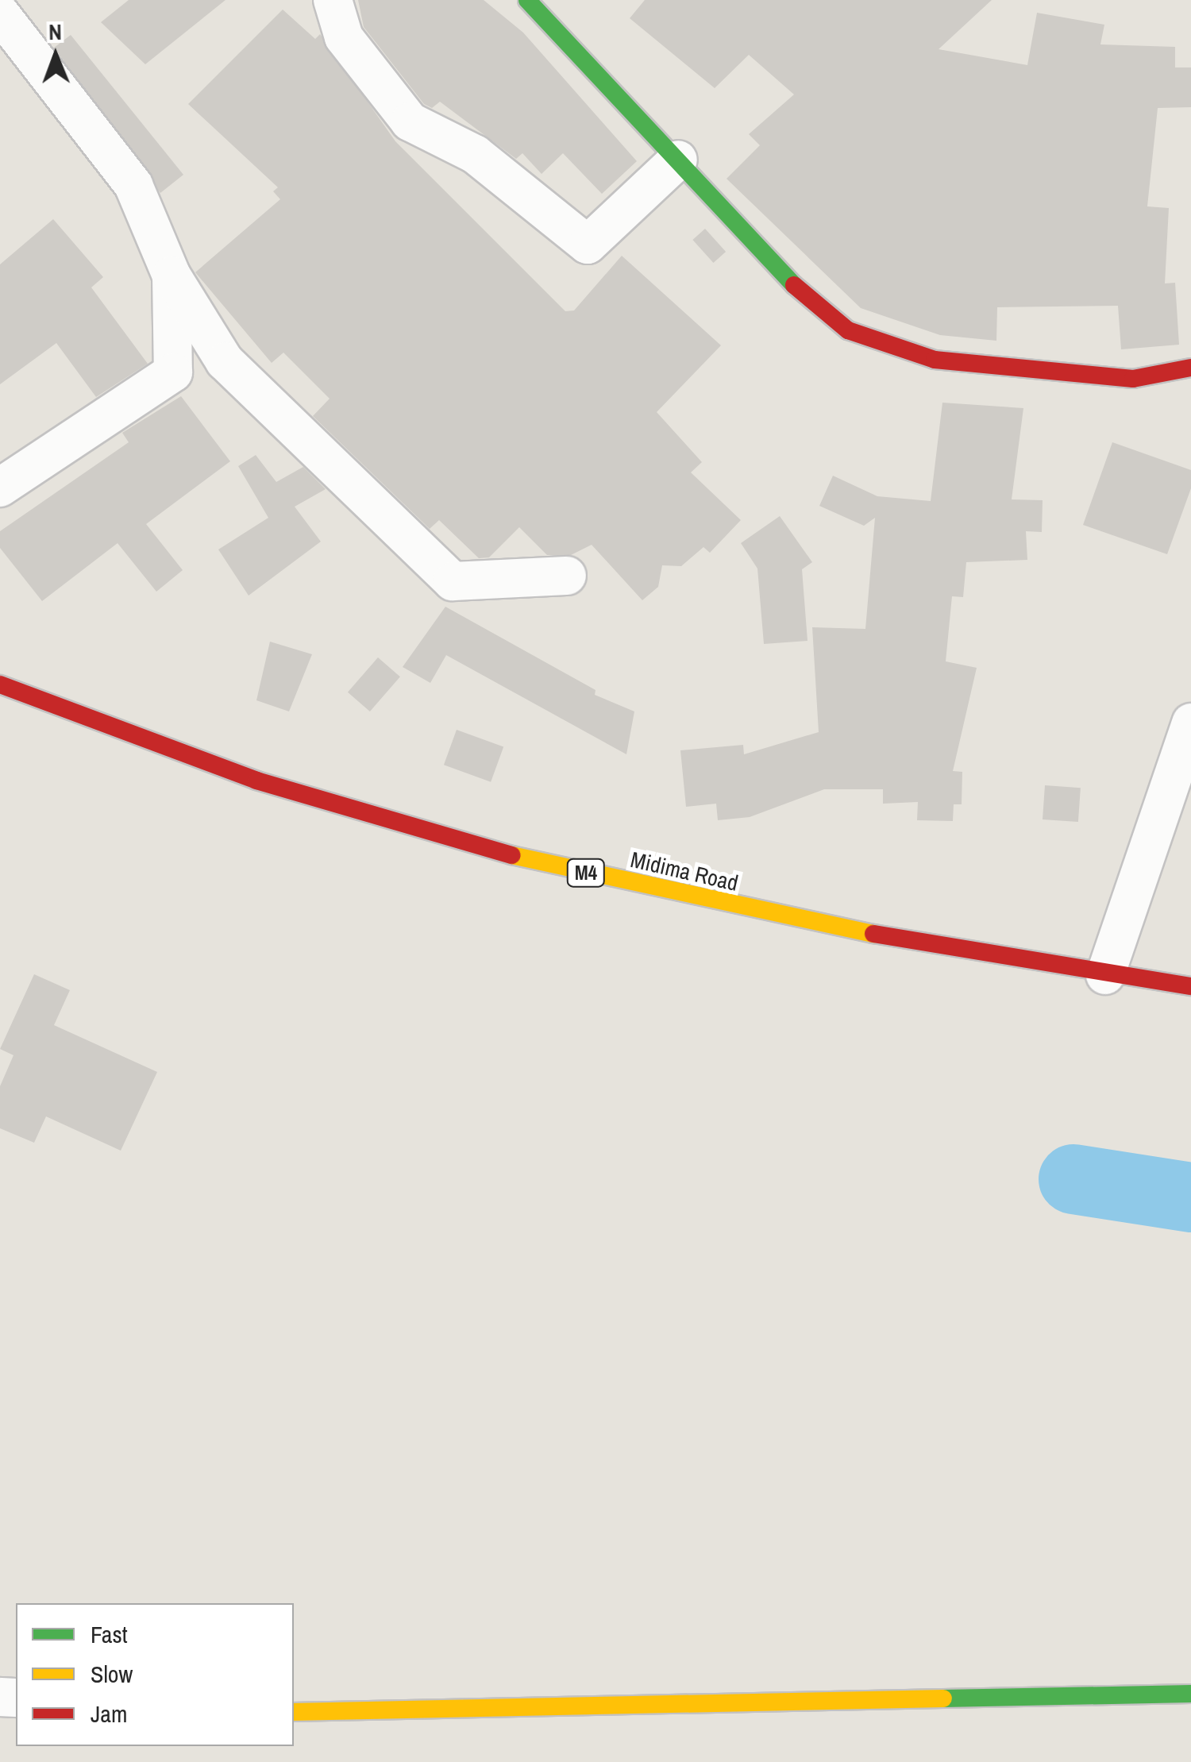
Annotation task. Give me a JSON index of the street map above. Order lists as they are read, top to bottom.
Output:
{
  "streets": {
    "street": ["Midima Road", "M4"]
  },
  "legend": ["Fast", "Slow", "Jam"],
  "north": "top"
}
